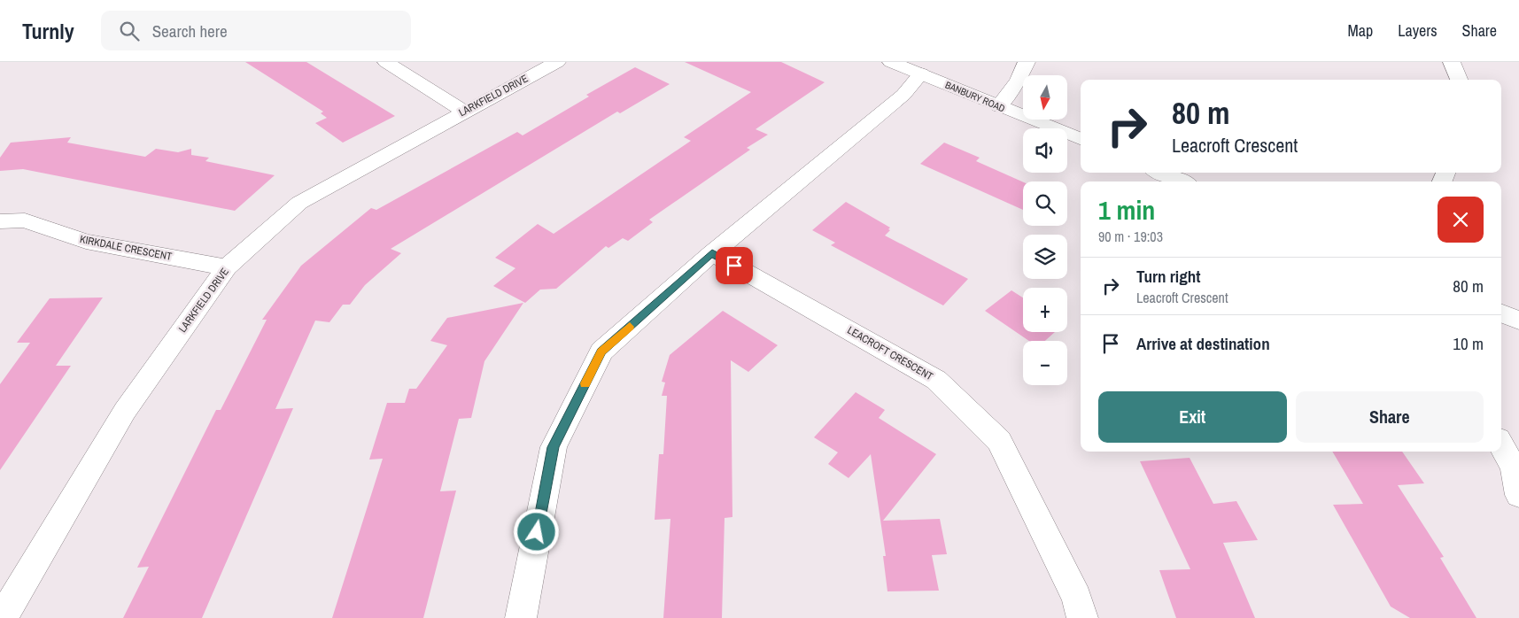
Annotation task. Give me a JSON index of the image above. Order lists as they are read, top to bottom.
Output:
{
  "streets": {
    "street": [
      "LARKFIELD DRIVE",
      "BANBURY ROAD",
      "KIRKDALE CRESCENT",
      "LEACROFT CRESCENT"
    ]
  },
  "crossings": [
    ["LARKFIELD DRIVE", "KIRKDALE CRESCENT"]
  ],
  "north": "bottom",
  "page": {
    "header": "Turnly",
    "search": "Search here",
    "nav": ["Map", "Layers", "Share"],
    "map_buttons": ["+", "−"],
    "turn": ["80 m", "Leacroft Crescent"],
    "heading": ["1 min", "90 m · 19:03"],
    "list": [
      {
        "name": "Turn right",
        "note": "Leacroft Crescent",
        "value": "80 m"
      },
      {
        "name": "Arrive at destination",
        "value": "10 m"
      }
    ],
    "buttons": ["Exit", "Share"]
  }
}
